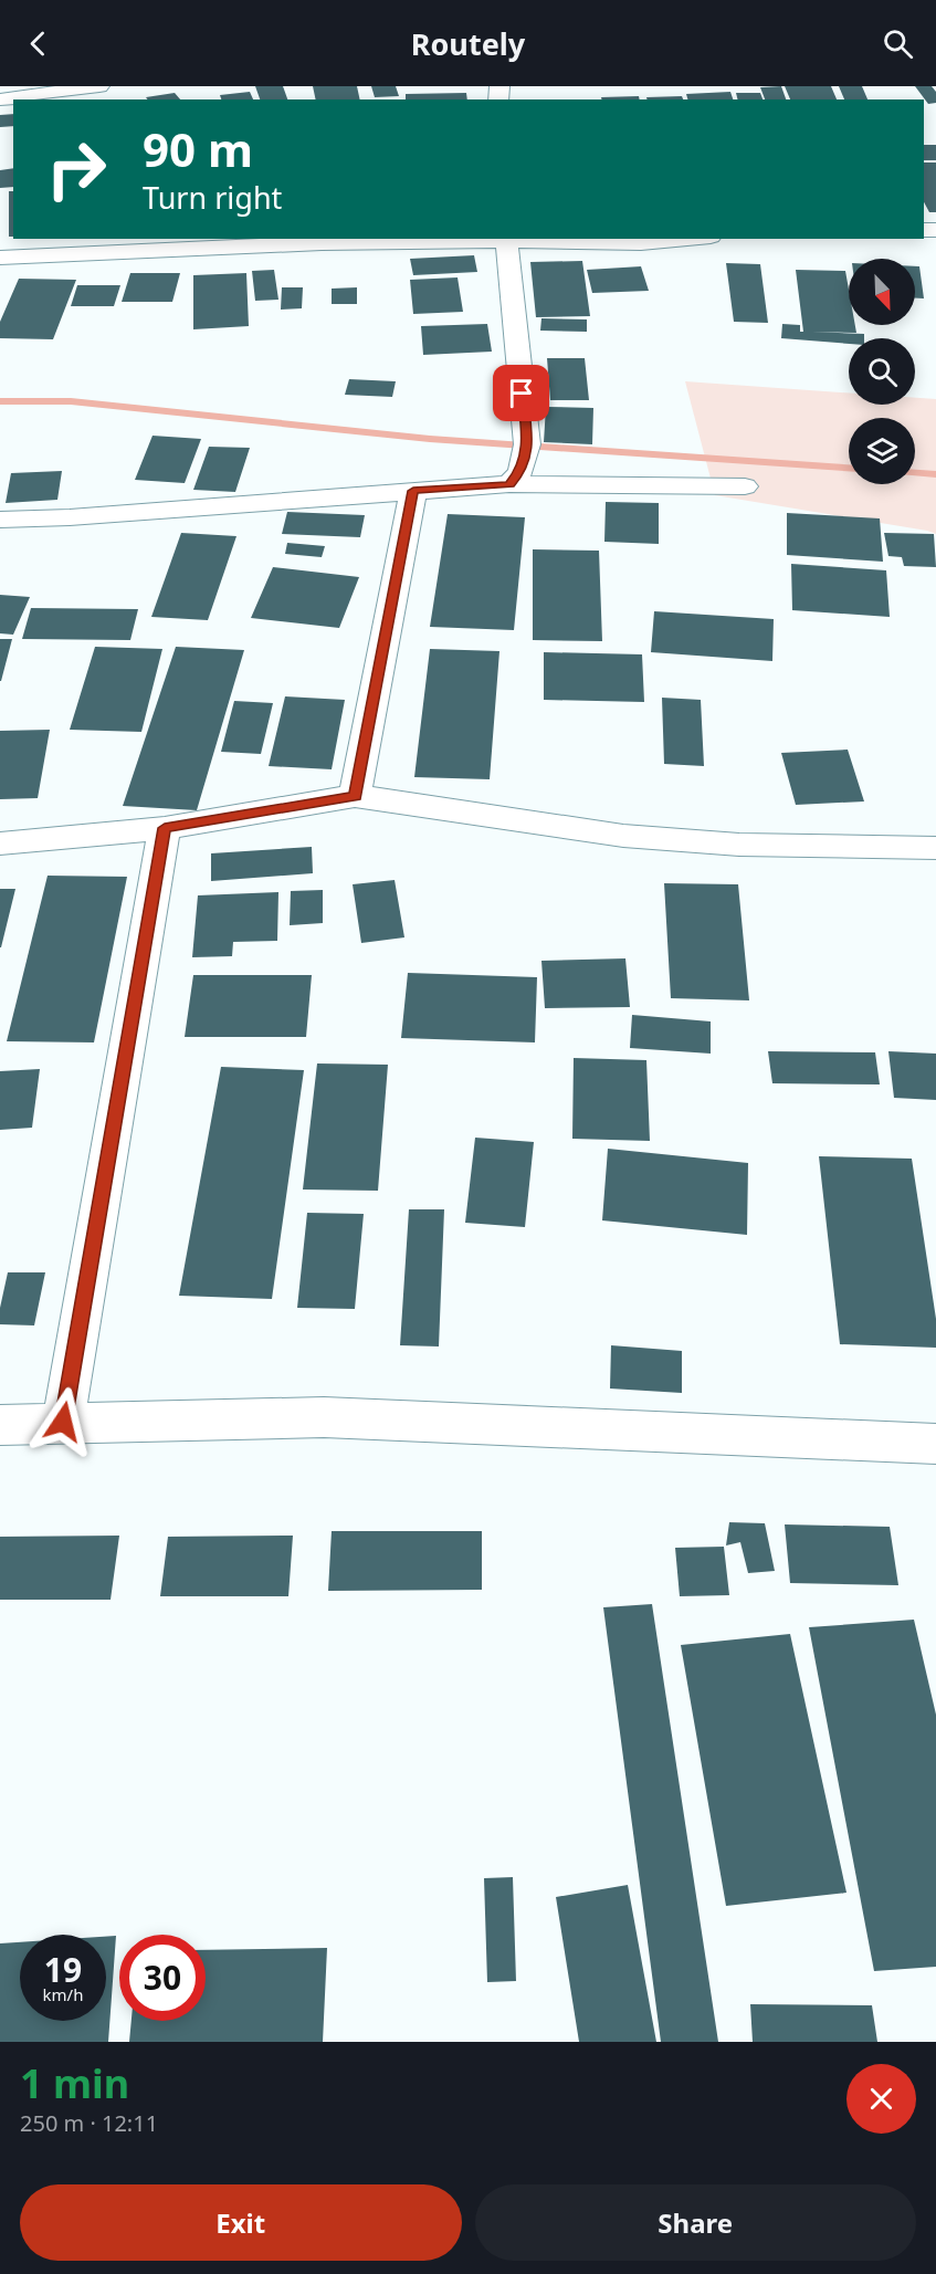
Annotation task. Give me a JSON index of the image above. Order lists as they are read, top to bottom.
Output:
{
  "north": "bottom right",
  "page": {
    "header": "Routely",
    "turn": ["90 m", "Turn right"],
    "speed": "19 km/h",
    "limit": "30",
    "heading": ["1 min", "250 m · 12:11"],
    "buttons": ["Exit", "Share"]
  }
}
